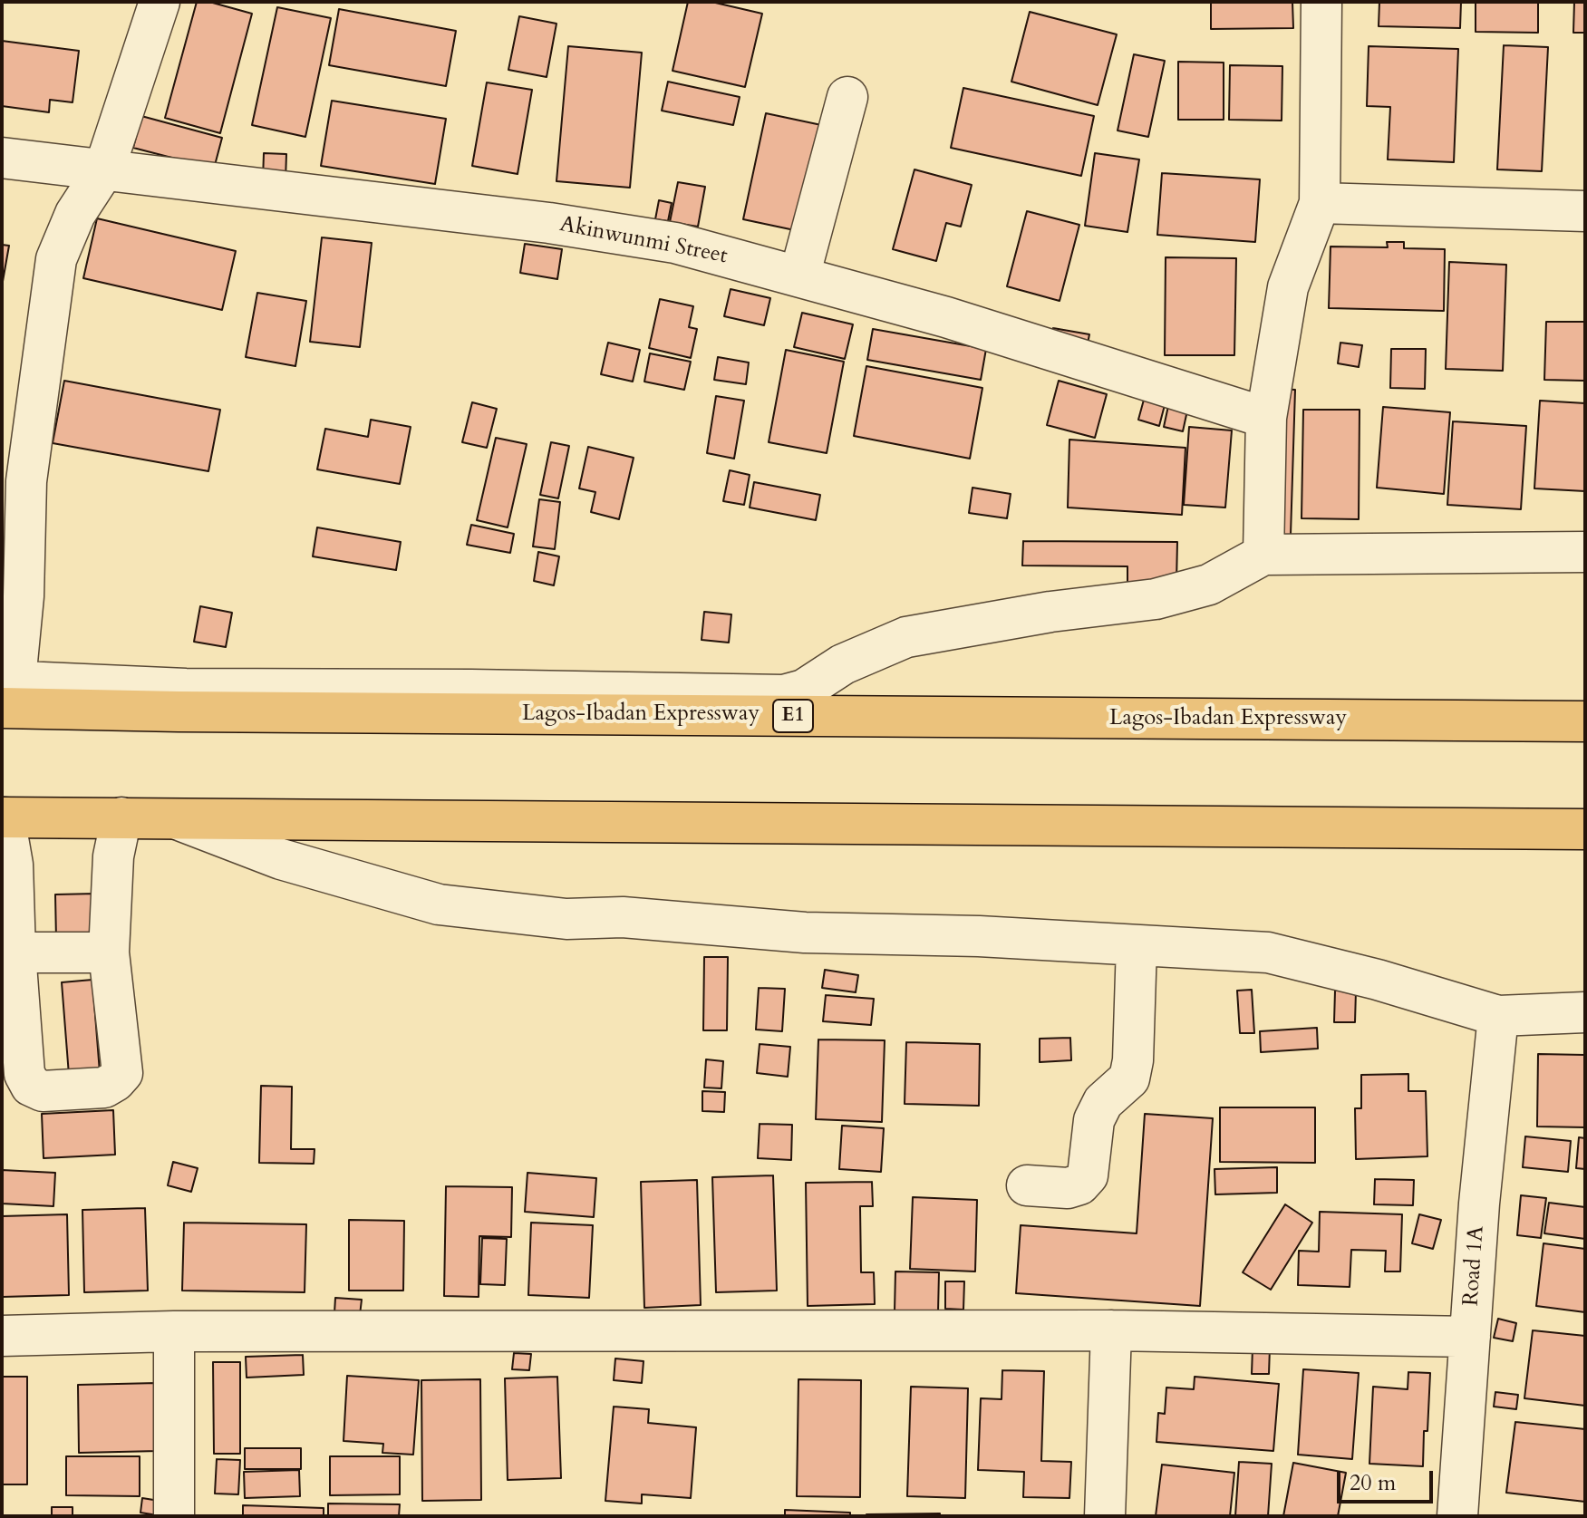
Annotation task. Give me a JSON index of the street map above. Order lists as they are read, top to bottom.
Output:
{
  "streets": {
    "highway": ["Lagos-Ibadan Expressway", "E1"],
    "street": ["Akinwunmi Street", "Road 1A"]
  },
  "scale_bar": "20 m"
}
